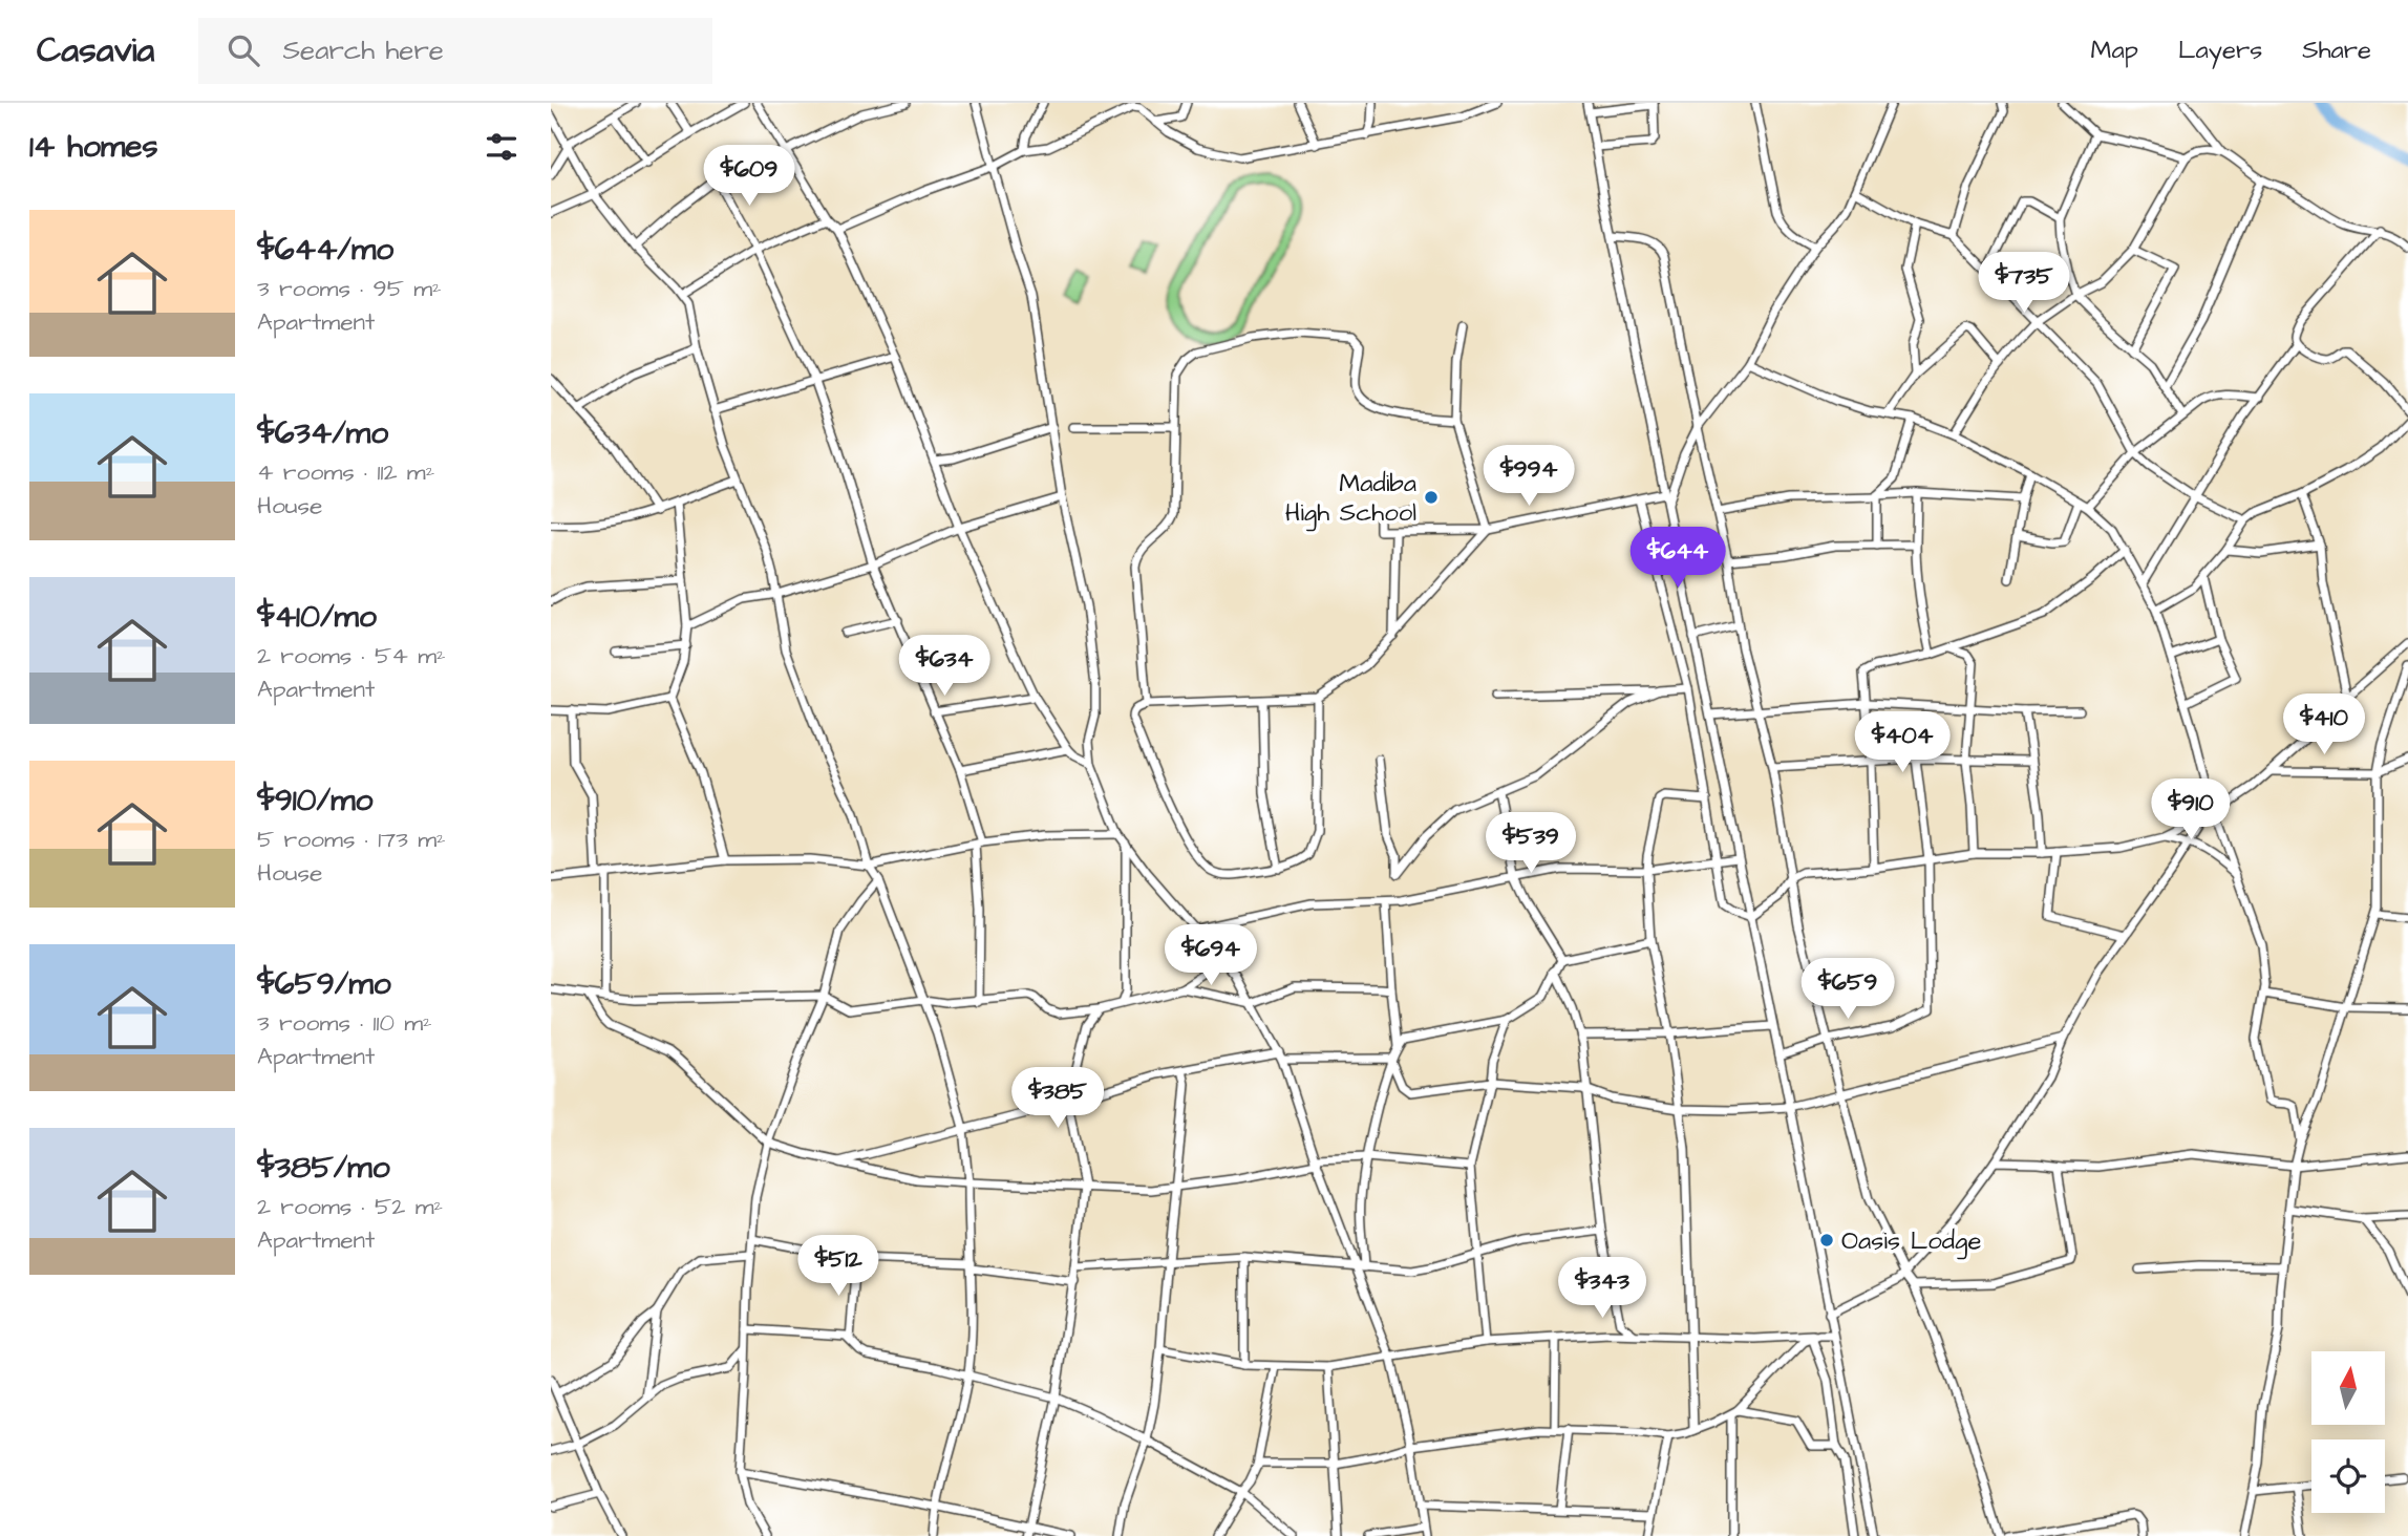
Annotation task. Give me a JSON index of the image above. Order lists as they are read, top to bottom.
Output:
{
  "places": ["Madiba High School", "Oasis Lodge"],
  "north": "top",
  "page": {
    "header": "Casavia",
    "search": "Search here",
    "nav": ["Map", "Layers", "Share"],
    "heading": "14 homes",
    "price": [
      "$609",
      "$735",
      "$994",
      "$644",
      "$634",
      "$410",
      "$404",
      "$910",
      "$539",
      "$694",
      "$659",
      "$385",
      "$512",
      "$343"
    ],
    "list": [
      {
        "name": "$644/mo",
        "note": "3 rooms · 95 m² · Apartment"
      },
      {
        "name": "$634/mo",
        "note": "4 rooms · 112 m² · House"
      },
      {
        "name": "$410/mo",
        "note": "2 rooms · 54 m² · Apartment"
      },
      {
        "name": "$910/mo",
        "note": "5 rooms · 173 m² · House"
      },
      {
        "name": "$659/mo",
        "note": "3 rooms · 110 m² · Apartment"
      },
      {
        "name": "$385/mo",
        "note": "2 rooms · 52 m² · Apartment"
      }
    ]
  }
}
